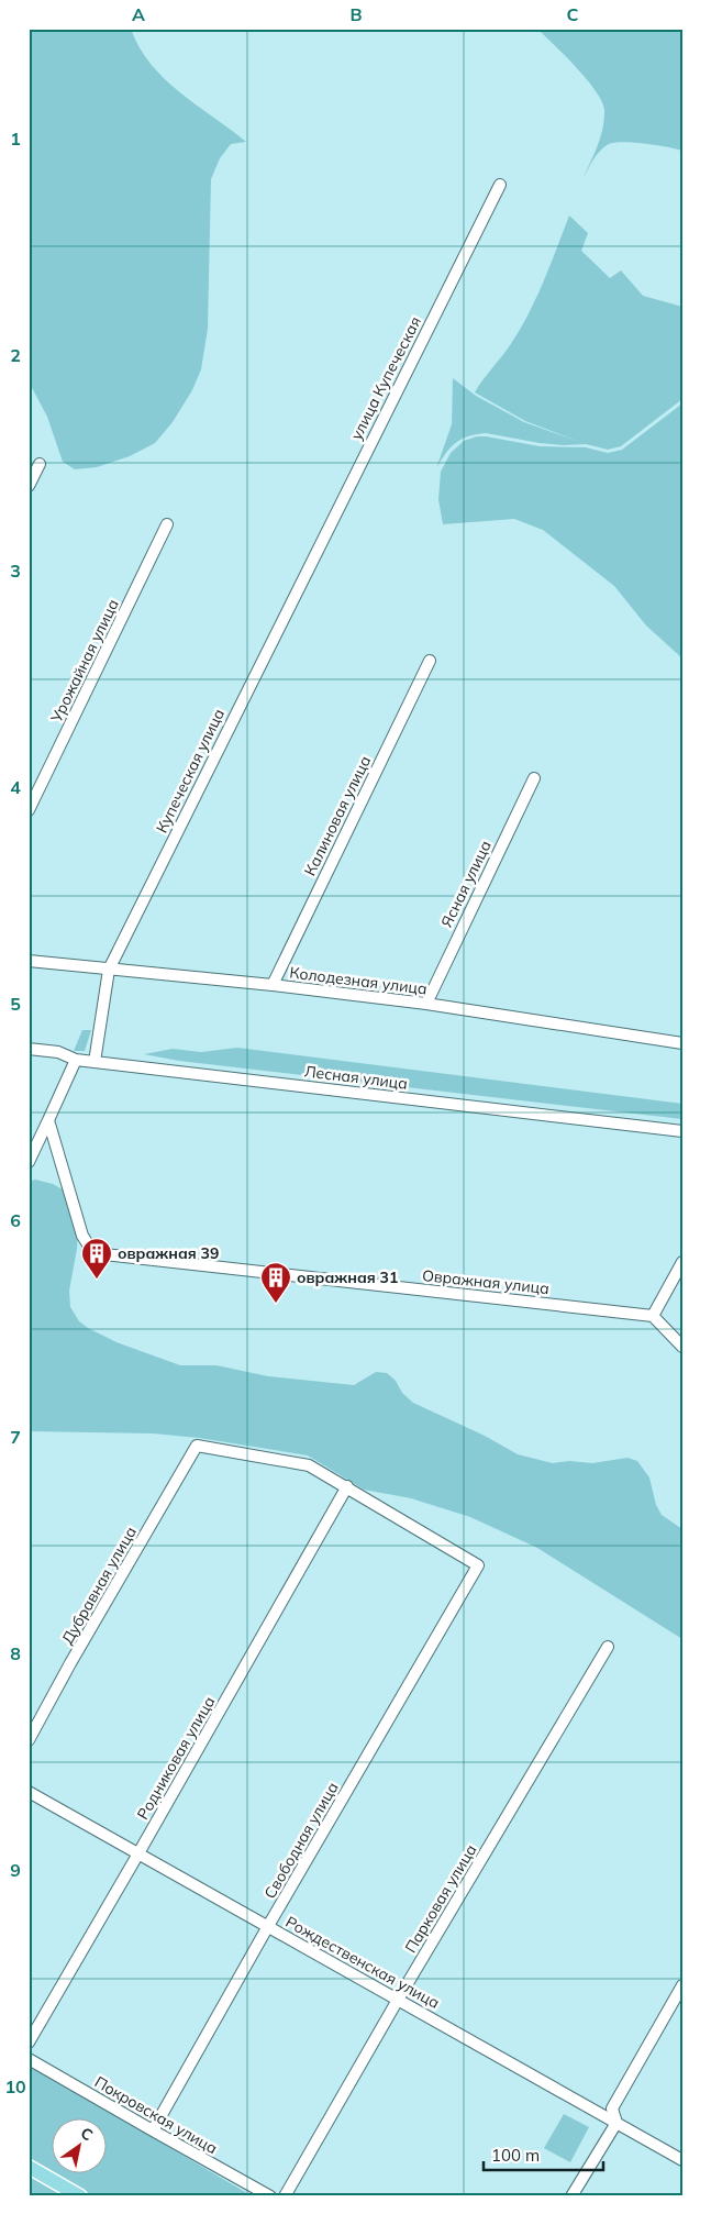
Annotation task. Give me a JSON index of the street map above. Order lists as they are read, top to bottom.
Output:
{
  "streets": {
    "street": [
      "улица Купеческая",
      "Урожайная улица",
      "Купеческая улица",
      "Калиновая улица",
      "Ясная улица",
      "Колодезная улица",
      "Лесная улица",
      "Овражная улица",
      "Дубравная улица",
      "Родниковая улица",
      "Свободная улица",
      "Парковая улица",
      "Рождественская улица",
      "Покровская улица"
    ]
  },
  "crossings": [
    ["улица Купеческая", "Купеческая улица"],
    ["Купеческая улица", "Колодезная улица"],
    ["Купеческая улица", "Лесная улица"],
    ["Калиновая улица", "Колодезная улица"],
    ["Ясная улица", "Колодезная улица"],
    ["Дубравная улица", "Родниковая улица"],
    ["Дубравная улица", "Свободная улица"],
    ["Родниковая улица", "Свободная улица"],
    ["Родниковая улица", "Рождественская улица"],
    ["Свободная улица", "Рождественская улица"],
    ["Свободная улица", "Покровская улица"],
    ["Парковая улица", "Рождественская улица"]
  ],
  "places": {
    "building": ["овражная 39", "овражная 31"]
  },
  "scale_bar": "100 m",
  "north": "top right",
  "grid": {
    "columns": ["A", "B", "C"],
    "rows": [
      "1",
      "2",
      "3",
      "4",
      "5",
      "6",
      "7",
      "8",
      "9",
      "10"
    ]
  }
}
